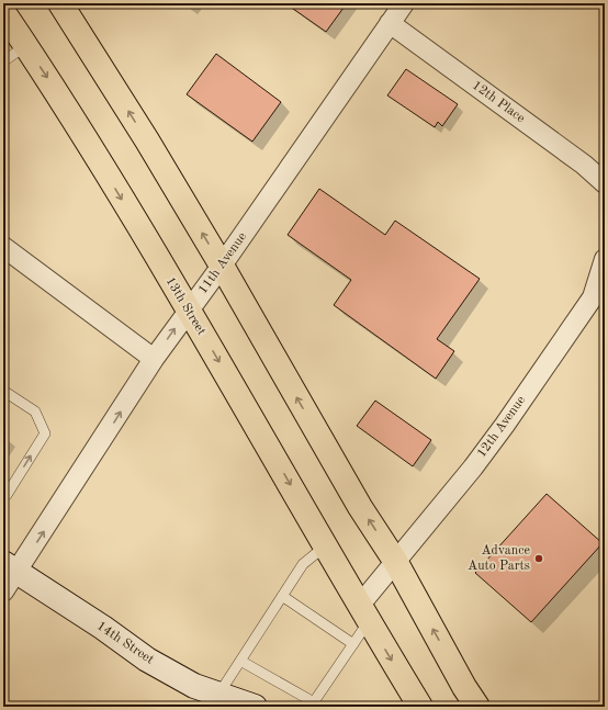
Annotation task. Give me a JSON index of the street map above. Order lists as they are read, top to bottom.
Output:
{
  "streets": {
    "main road": ["13th Street"],
    "street": [
      "12th Place",
      "11th Avenue",
      "12th Avenue",
      "14th Street"
    ]
  },
  "crossings": [
    ["12th Place", "11th Avenue"],
    ["11th Avenue", "13th Street"],
    ["11th Avenue", "14th Street"],
    ["13th Street", "12th Avenue"]
  ],
  "one_way": ["11th Avenue"],
  "places": ["Advance Auto Parts"]
}
